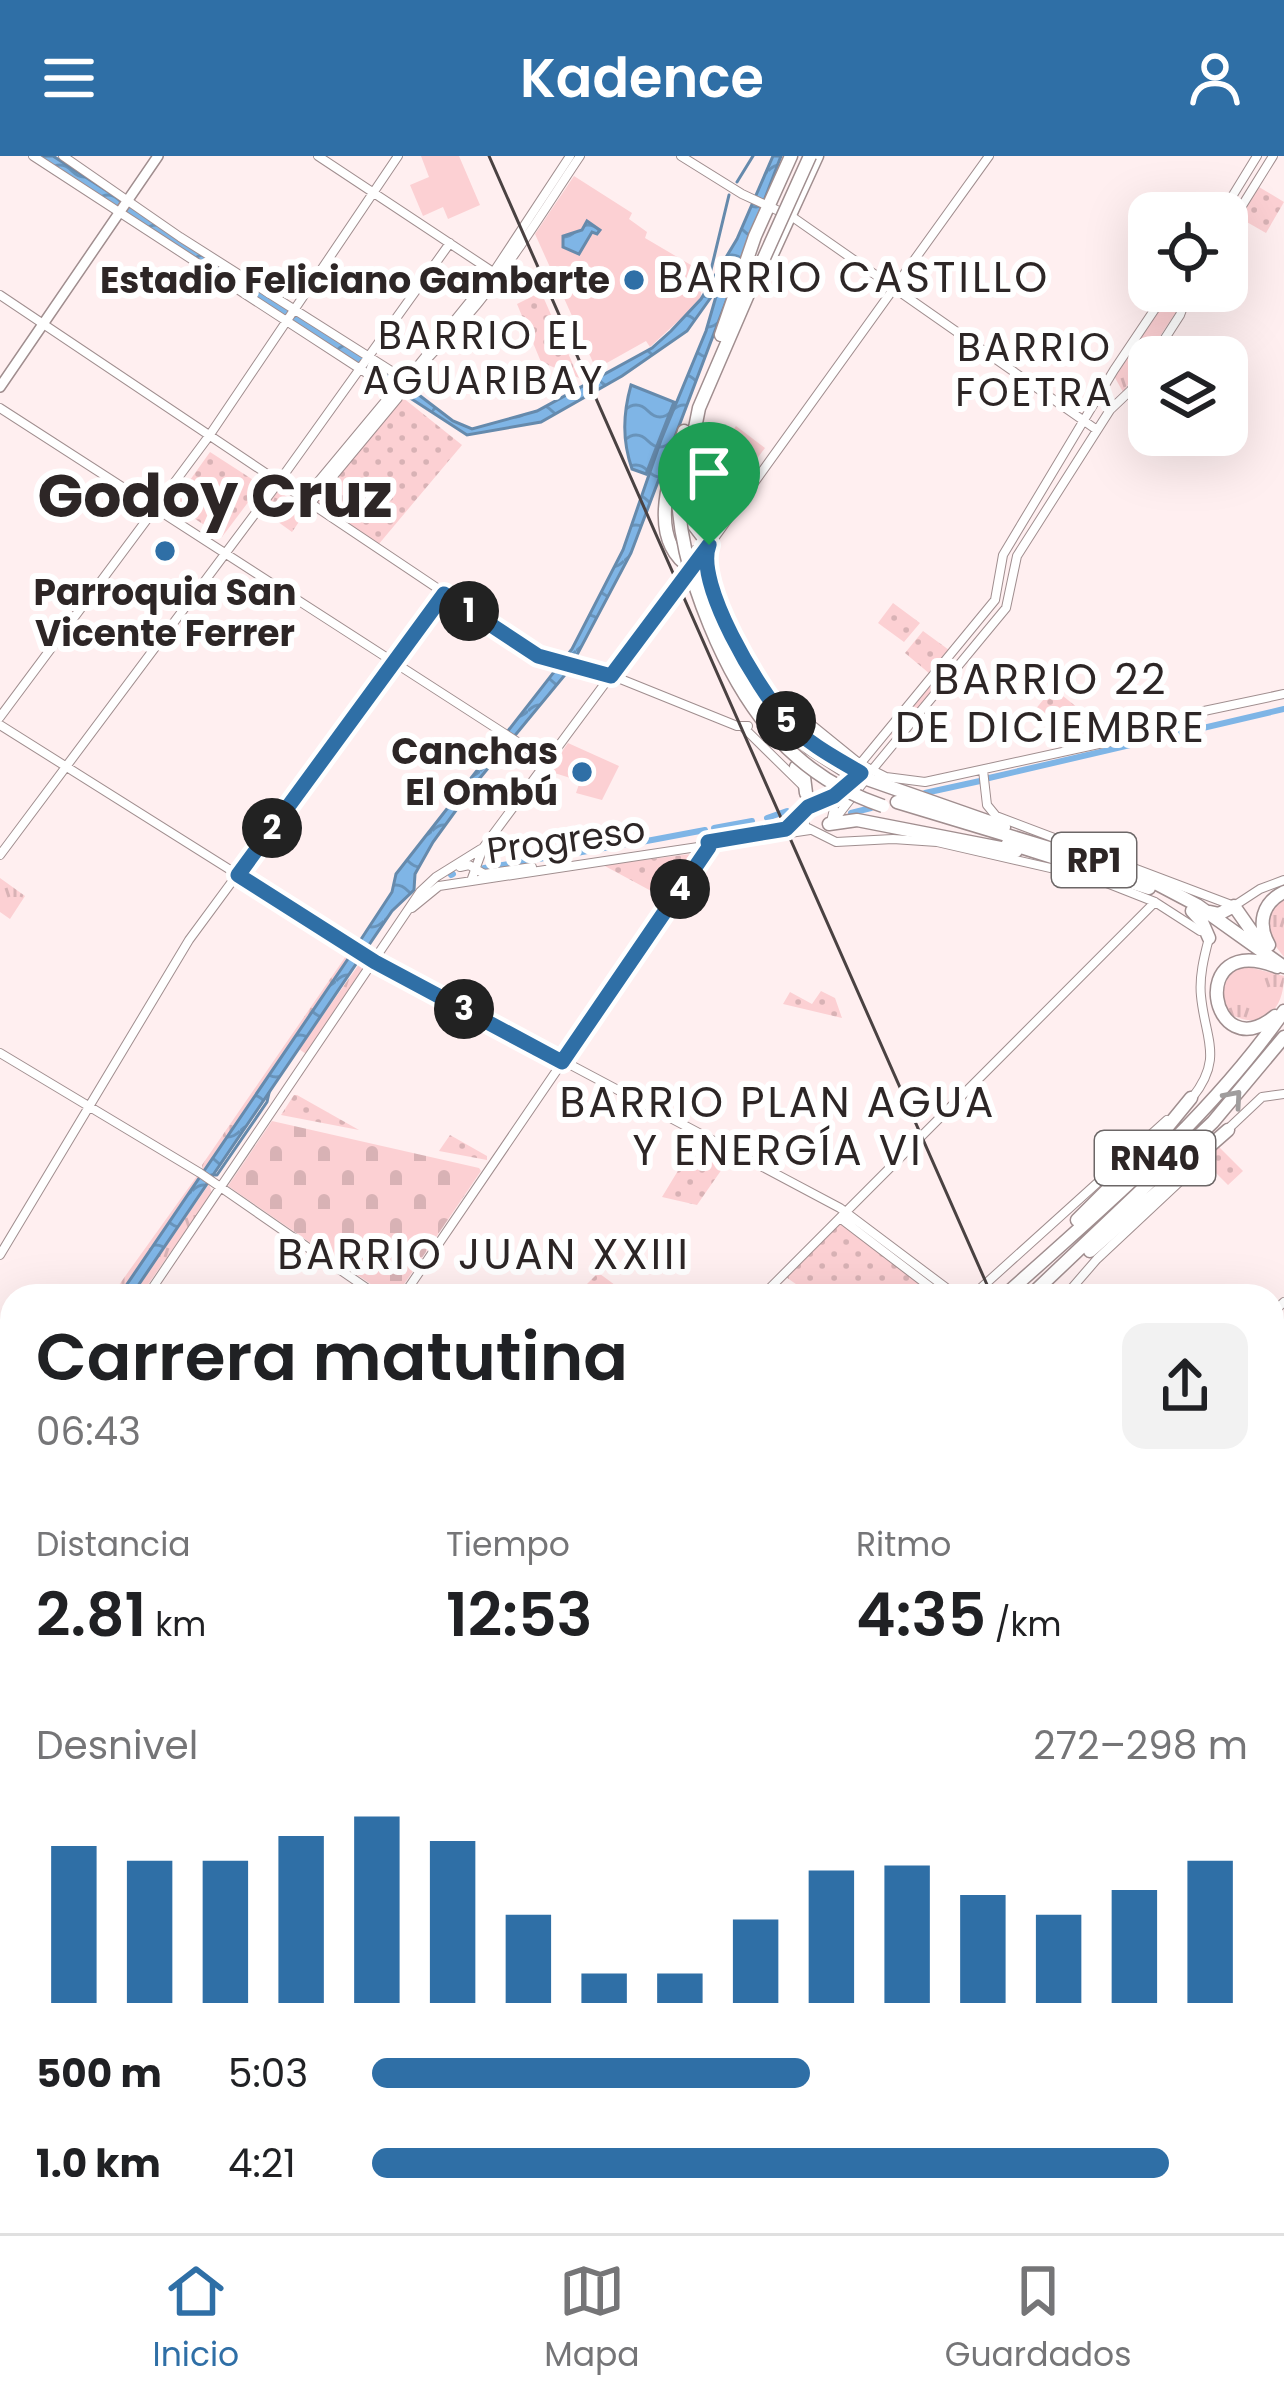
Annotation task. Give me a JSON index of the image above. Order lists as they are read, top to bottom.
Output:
{
  "streets": {
    "highway": ["RP1", "RN40"],
    "street": ["Progreso"]
  },
  "districts": [
    "BARRIO CASTILLO",
    "BARRIO EL AGUARIBAY",
    "BARRIO FOETRA",
    "Godoy Cruz",
    "BARRIO 22 DE DICIEMBRE",
    "BARRIO PLAN AGUA Y ENERGÍA VI",
    "BARRIO JUAN XXIII"
  ],
  "places": ["Estadio Feliciano Gambarte", "Parroquia San Vicente Ferrer", "Canchas El Ombú"],
  "page": {
    "header": "Kadence",
    "pins": [
      "1",
      "5",
      "2",
      "4",
      "3"
    ],
    "heading": ["Carrera matutina", "06:43"],
    "stats": [
      ["Distancia", "2.81 km"],
      ["Tiempo", "12:53"],
      ["Ritmo", "4:35 /km"]
    ],
    "chart": ["Desnivel", "272–298 m"],
    "list": [
      {
        "name": "500 m",
        "note": "5:03"
      },
      {
        "name": "1.0 km",
        "note": "4:21"
      }
    ],
    "tabs": ["Inicio", "Mapa", "Guardados"]
  }
}
